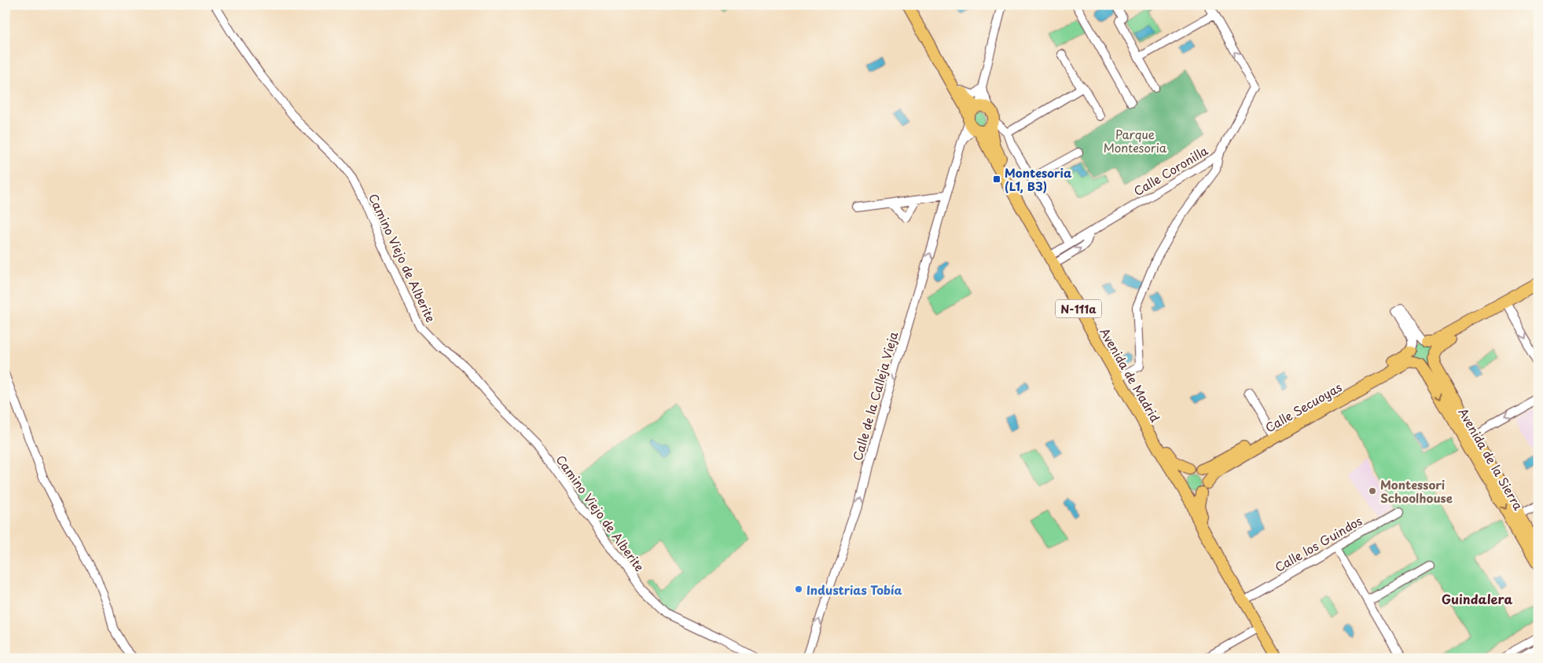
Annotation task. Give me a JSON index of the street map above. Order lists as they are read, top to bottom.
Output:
{
  "streets": {
    "main road": [
      "N-111a",
      "Avenida de Madrid",
      "Calle Secuoyas",
      "Avenida de la Sierra"
    ],
    "street": [
      "Calle Coronilla",
      "Camino Viejo de Alberite",
      "Calle de la Calleja Vieja",
      "Calle los Guindos"
    ]
  },
  "crossings": [
    ["Calle Coronilla", "Avenida de Madrid"],
    ["N-111a", "Avenida de Madrid"],
    ["N-111a", "Calle de la Calleja Vieja"],
    ["N-111a", "Calle Secuoyas"],
    ["Avenida de Madrid", "Calle de la Calleja Vieja"],
    ["Avenida de Madrid", "Calle Secuoyas"],
    ["Calle Secuoyas", "Avenida de la Sierra"]
  ],
  "one_way": ["Calle Coronilla", "Calle de la Calleja Vieja"],
  "districts": ["Guindalera"],
  "parks": ["Parque Montesoria"],
  "places": {
    "transit": ["Montesoria (L1, B3)"],
    "other": ["Montessori Schoolhouse", "Industrias Tobía"]
  }
}
